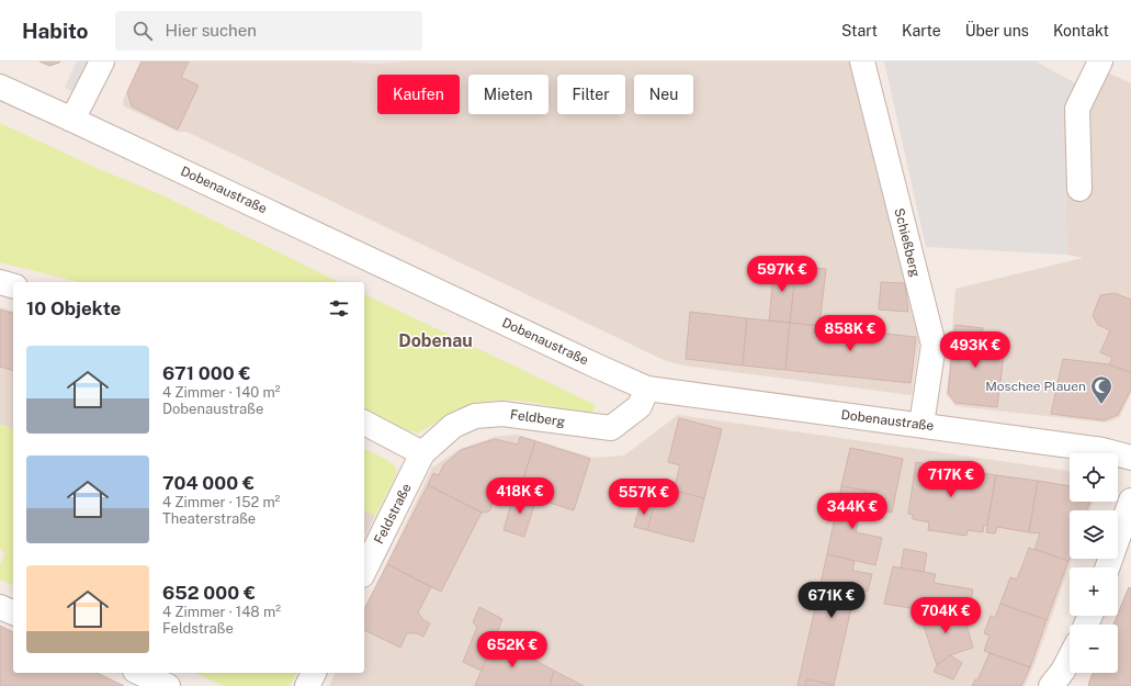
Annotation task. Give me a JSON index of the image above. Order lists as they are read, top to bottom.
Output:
{
  "streets": {
    "street": [
      "Dobenaustraße",
      "Schießberg",
      "Feldberg",
      "Feldstraße"
    ]
  },
  "crossings": [
    ["Dobenaustraße", "Schießberg"],
    ["Dobenaustraße", "Feldberg"],
    ["Feldberg", "Feldstraße"]
  ],
  "districts": ["Dobenau"],
  "places": {
    "mosque": ["Moschee Plauen"]
  },
  "page": {
    "header": "Habito",
    "search": "Hier suchen",
    "nav": [
      "Start",
      "Karte",
      "Über uns",
      "Kontakt"
    ],
    "chip": [
      "Kaufen",
      "Mieten",
      "Filter",
      "Neu"
    ],
    "price": [
      "597K €",
      "858K €",
      "493K €",
      "717K €",
      "418K €",
      "557K €",
      "344K €",
      "671K €",
      "704K €",
      "652K €"
    ],
    "heading": "10 Objekte",
    "list": [
      {
        "name": "671 000 €",
        "note": "4 Zimmer · 140 m² · Dobenaustraße"
      },
      {
        "name": "704 000 €",
        "note": "4 Zimmer · 152 m² · Theaterstraße"
      },
      {
        "name": "652 000 €",
        "note": "4 Zimmer · 148 m² · Feldstraße"
      }
    ],
    "map_buttons": ["+", "−"]
  }
}
